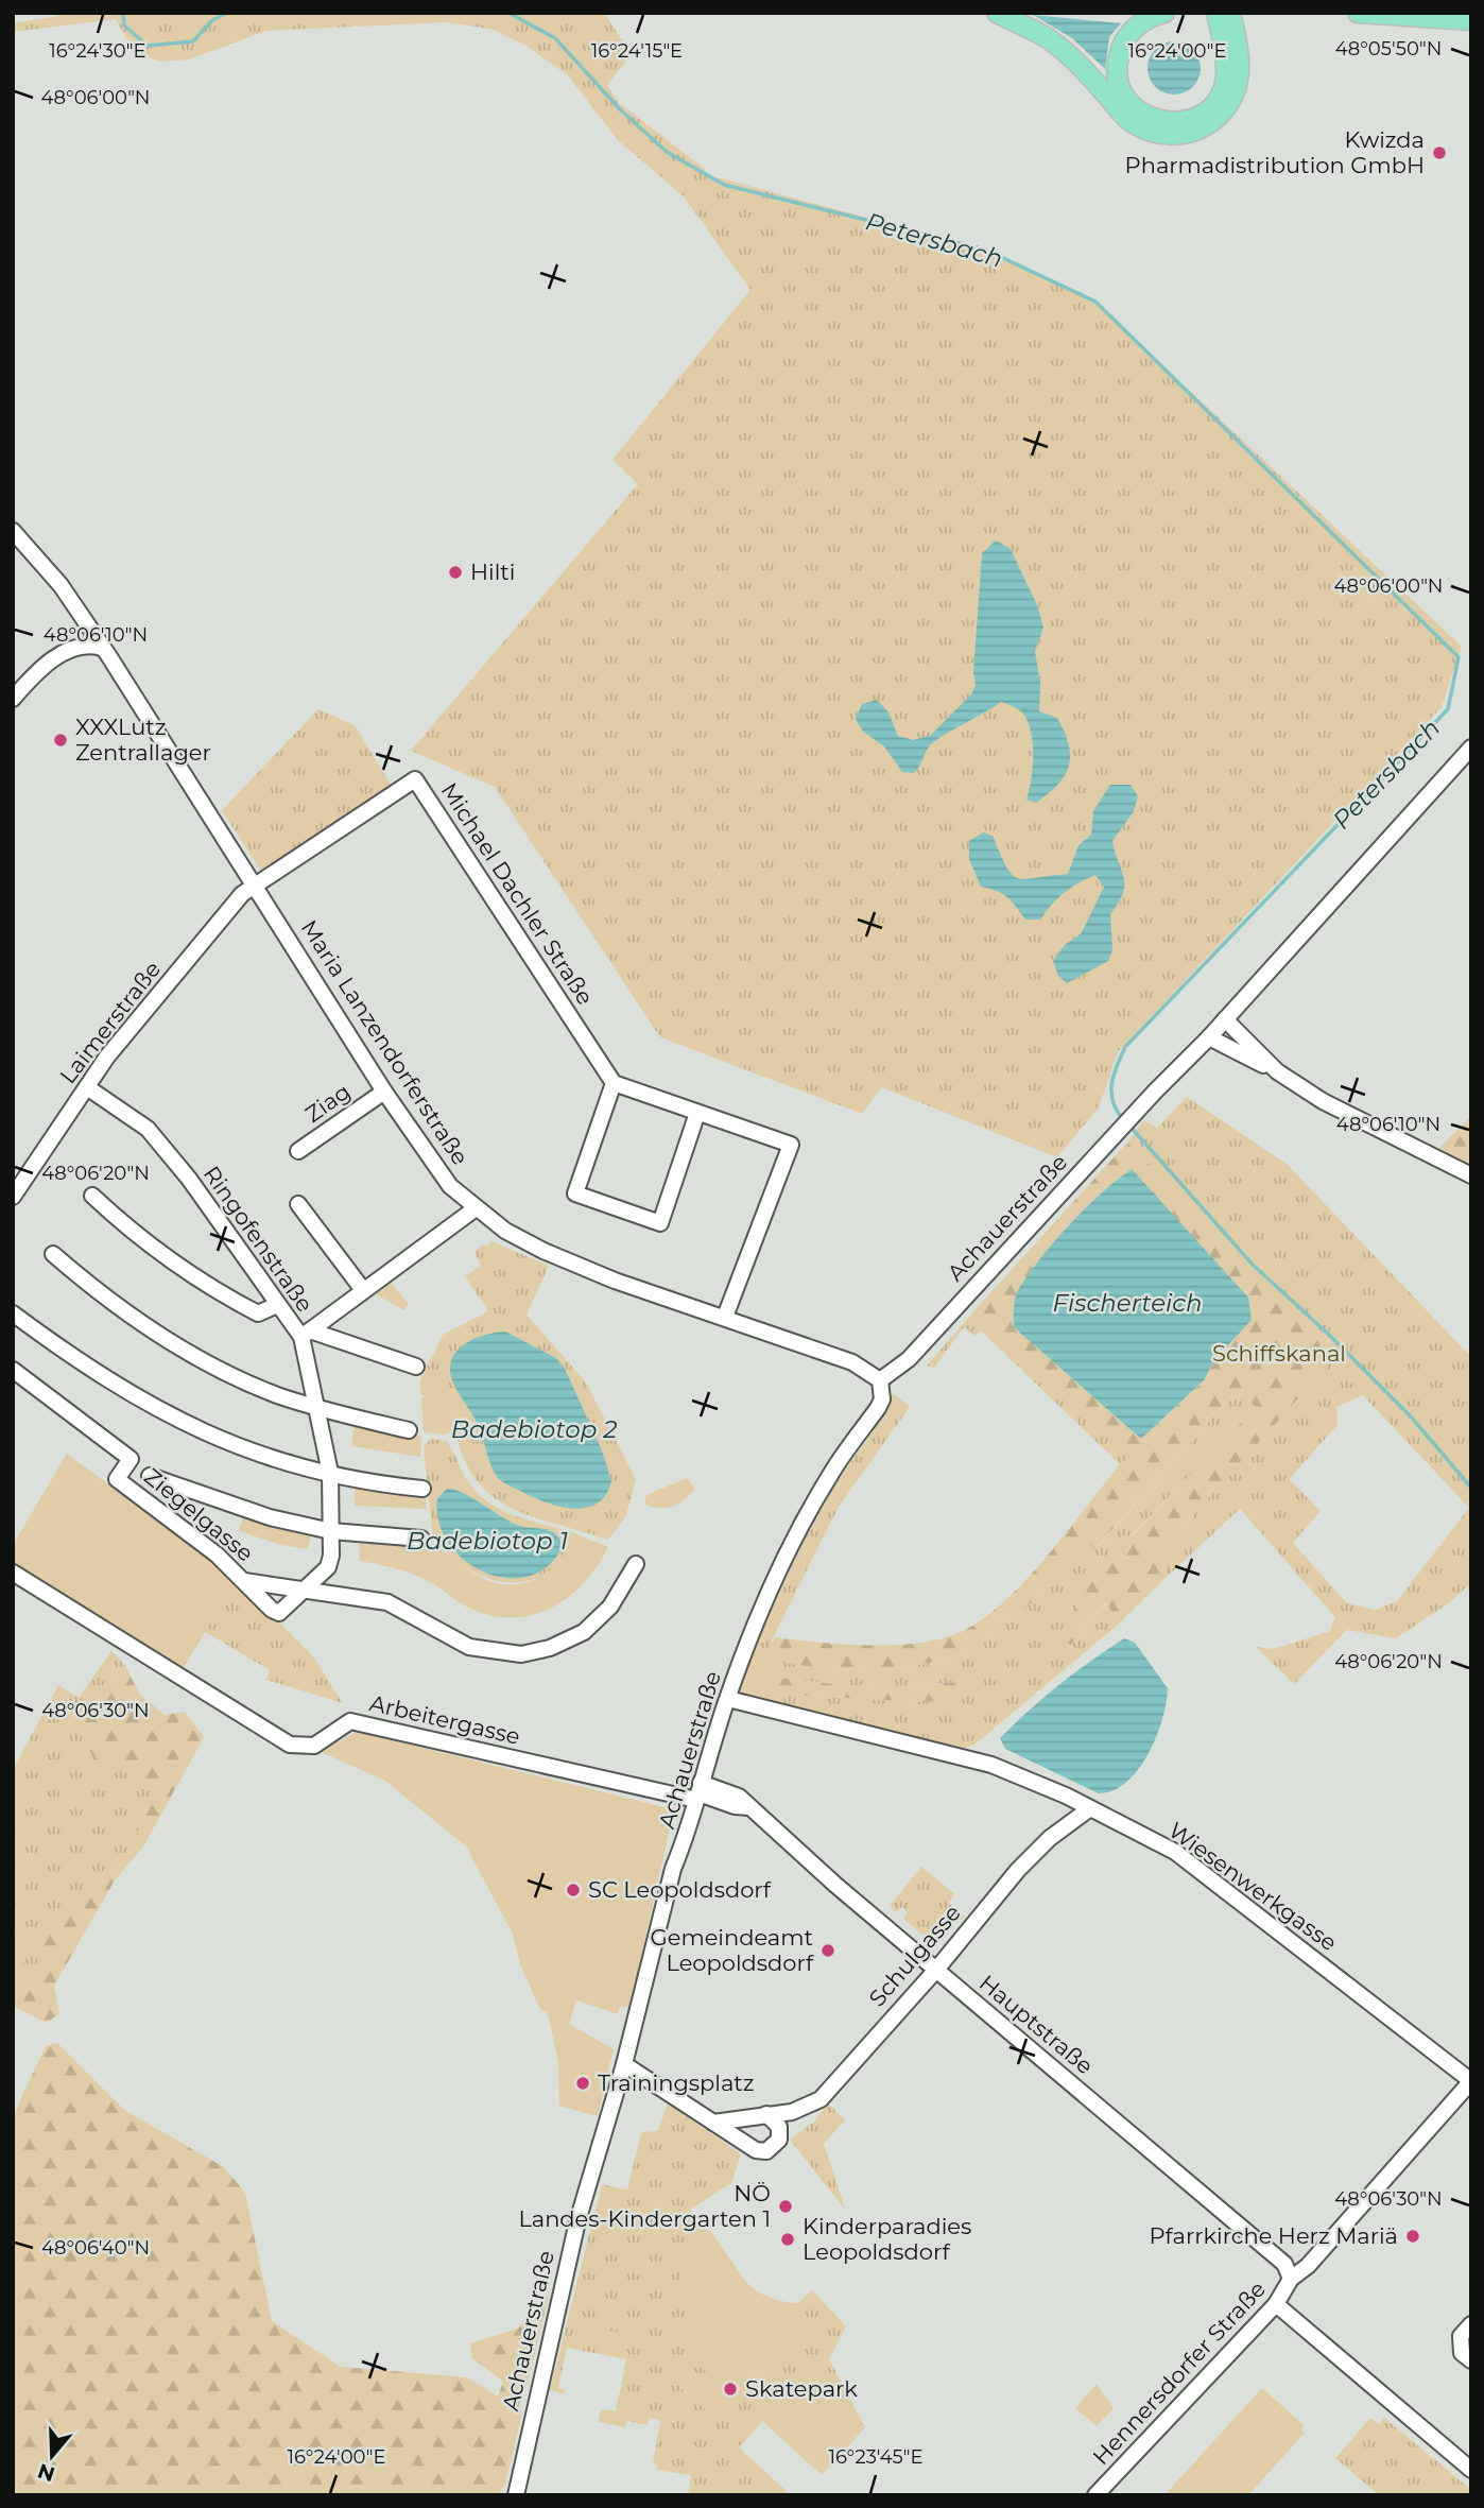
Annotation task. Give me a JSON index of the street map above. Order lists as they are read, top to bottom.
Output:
{
  "streets": {
    "street": [
      "Michael Dachler Straße",
      "Laimerstraße",
      "Maria Lanzendorferstraße",
      "Ziag",
      "Achauerstraße",
      "Ringofenstraße",
      "Ziegelgasse",
      "Arbeitergasse",
      "Wiesenwerkgasse",
      "Schulgasse",
      "Hauptstraße",
      "Hennersdorfer Straße"
    ]
  },
  "crossings": [
    ["Michael Dachler Straße", "Laimerstraße"],
    ["Michael Dachler Straße", "Maria Lanzendorferstraße"],
    ["Laimerstraße", "Maria Lanzendorferstraße"],
    ["Laimerstraße", "Ringofenstraße"],
    ["Maria Lanzendorferstraße", "Ziag"],
    ["Maria Lanzendorferstraße", "Achauerstraße"],
    ["Achauerstraße", "Arbeitergasse"],
    ["Achauerstraße", "Wiesenwerkgasse"],
    ["Achauerstraße", "Hauptstraße"],
    ["Ringofenstraße", "Ziegelgasse"],
    ["Arbeitergasse", "Hauptstraße"],
    ["Wiesenwerkgasse", "Schulgasse"],
    ["Wiesenwerkgasse", "Hennersdorfer Straße"],
    ["Schulgasse", "Hauptstraße"],
    ["Hauptstraße", "Hennersdorfer Straße"]
  ],
  "water": [
    "Petersbach",
    "Fischerteich",
    "Badebiotop 2",
    "Badebiotop 1"
  ],
  "parks": ["Schiffskanal"],
  "places": [
    "Kwizda Pharmadistribution GmbH",
    "Hilti",
    "XXXLutz Zentrallager",
    "SC Leopoldsdorf",
    "Gemeindeamt Leopoldsdorf",
    "Trainingsplatz",
    "NÖ Landes-Kindergarten 1",
    "Pfarrkirche Herz Mariä",
    "Kinderparadies Leopoldsdorf",
    "Skatepark"
  ],
  "north": "bottom",
  "coordinates": [
    "48°05'50\"N",
    "16°24'30\"E",
    "16°24'15\"E",
    "16°24'00\"E",
    "48°06'00\"N",
    "48°06'10\"N",
    "48°06'20\"N",
    "48°06'30\"N",
    "48°06'40\"N",
    "16°23'45\"E"
  ]
}
